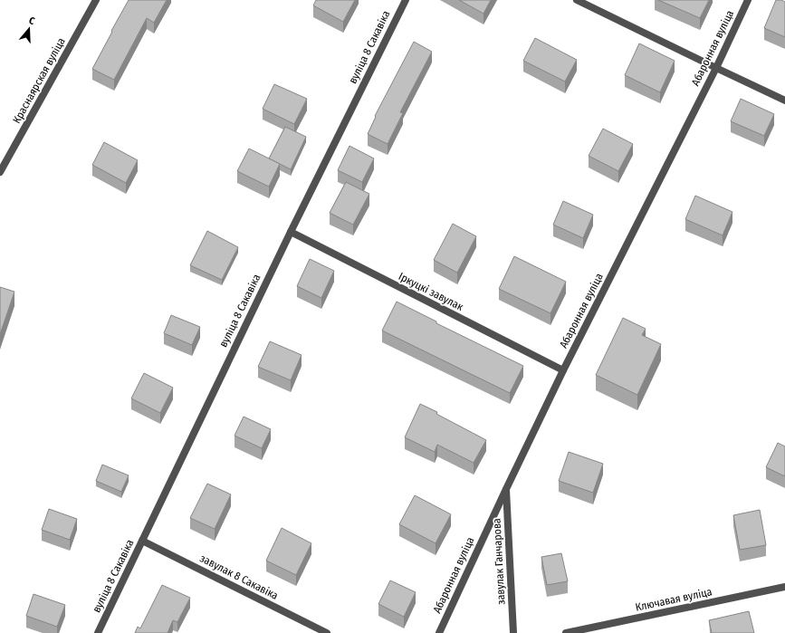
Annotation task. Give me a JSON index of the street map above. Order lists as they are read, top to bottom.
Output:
{
  "streets": {
    "street": [
      "вуліца 8 Сакавіка",
      "Абаронная вуліца",
      "Краснаярская вуліца",
      "Іркуцкі завулак",
      "завулак Ганчарова",
      "завулак 8 Сакавіка",
      "Ключавая вуліца"
    ]
  },
  "crossings": [
    ["вуліца 8 Сакавіка", "Іркуцкі завулак"],
    ["вуліца 8 Сакавіка", "завулак 8 Сакавіка"],
    ["Абаронная вуліца", "Іркуцкі завулак"],
    ["Абаронная вуліца", "завулак Ганчарова"]
  ],
  "north": "top"
}
